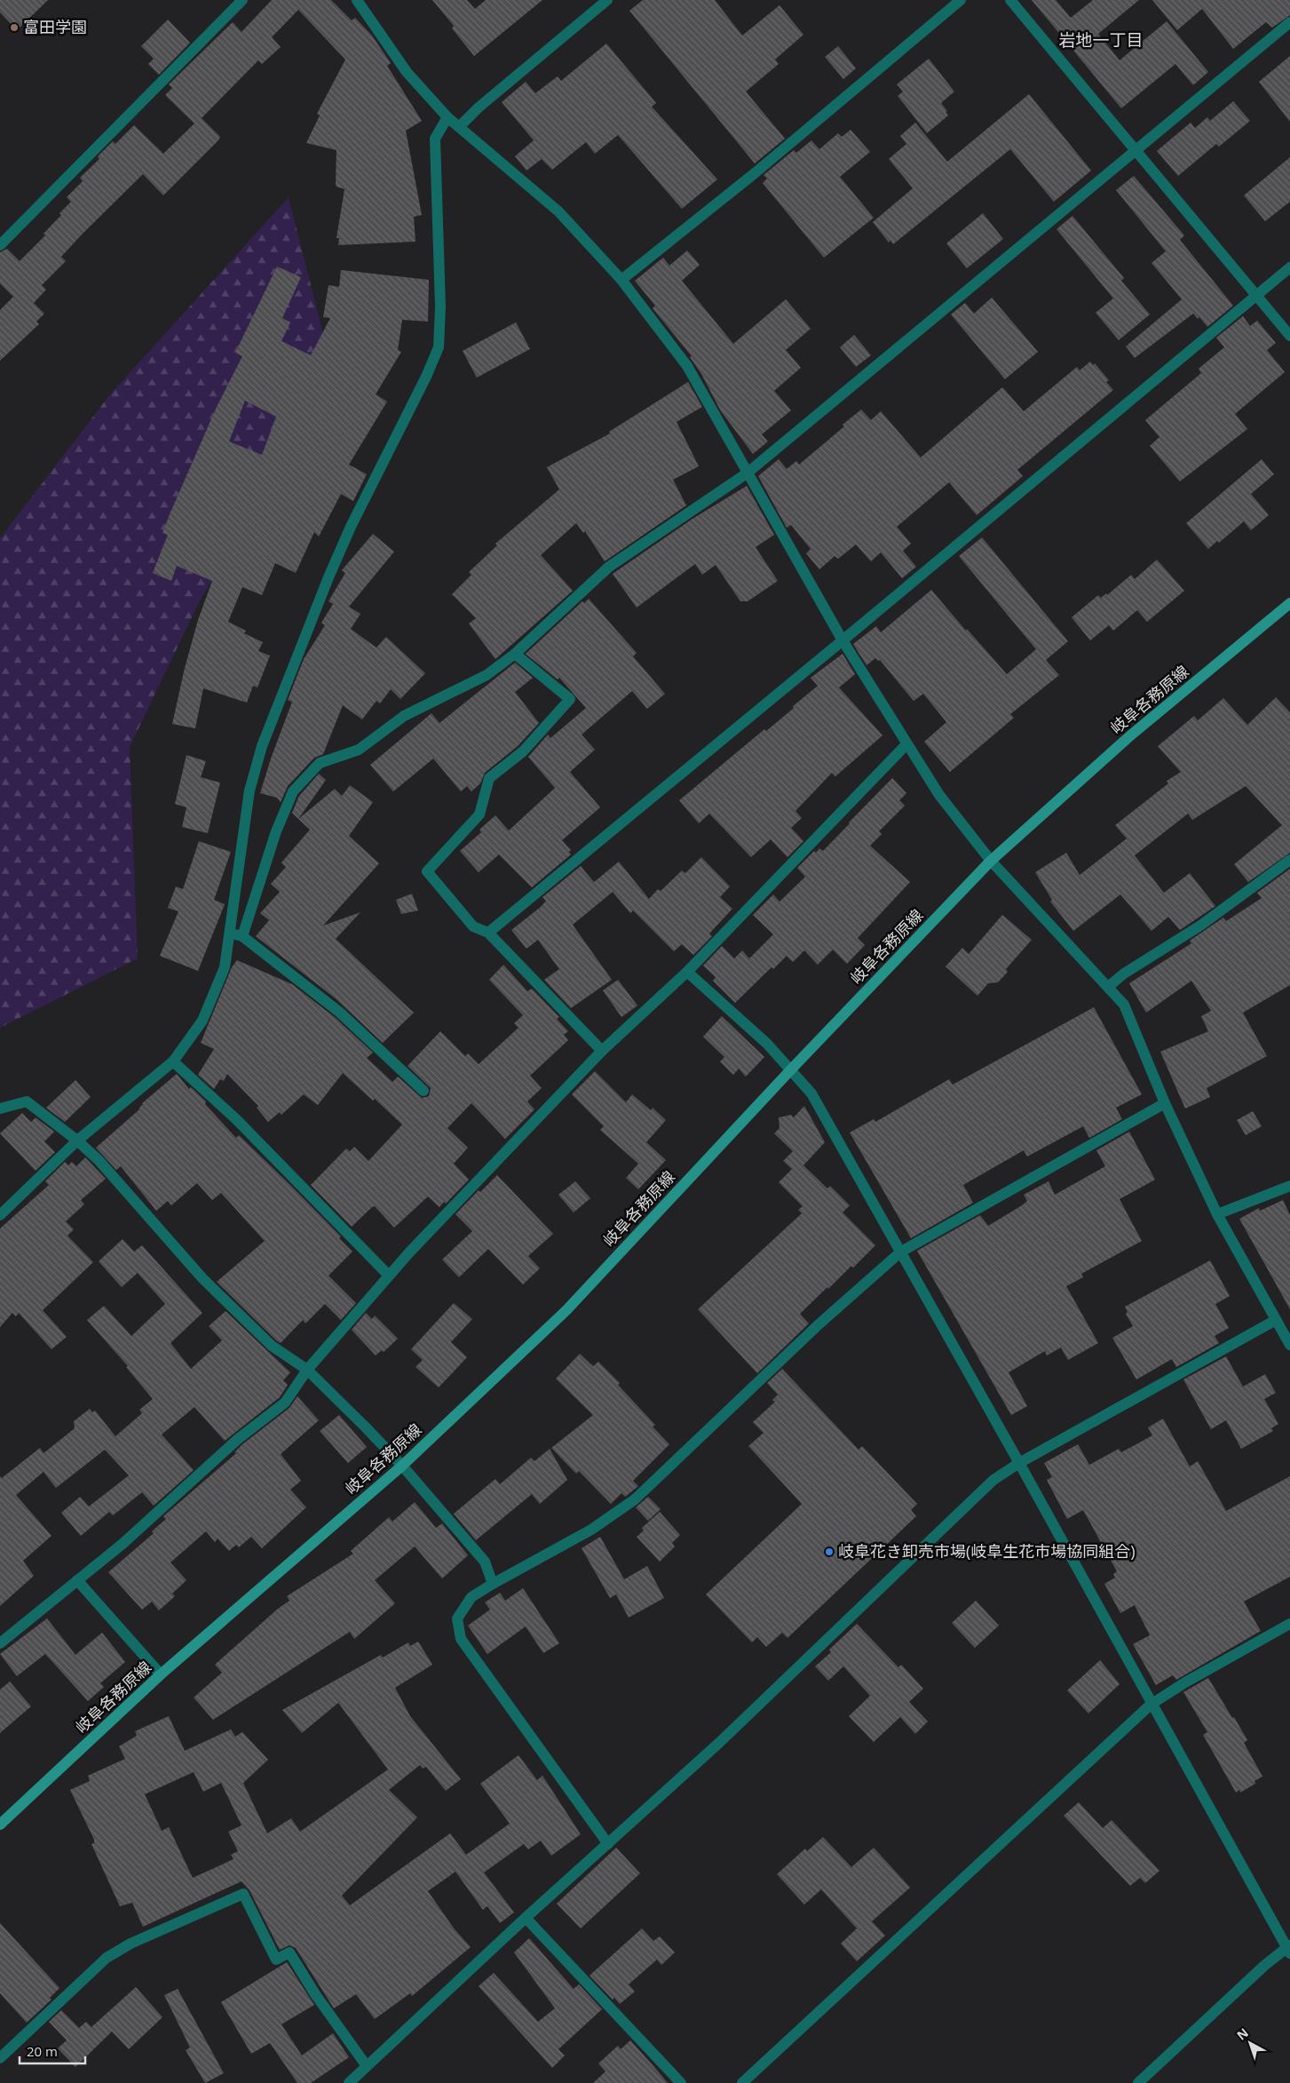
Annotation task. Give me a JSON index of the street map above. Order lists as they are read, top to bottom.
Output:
{
  "streets": {
    "main road": ["岐阜各務原線"]
  },
  "districts": ["岩地一丁目"],
  "places": ["富田学園", "岐阜花き卸売市場(岐阜生花市場協同組合)"],
  "scale_bar": "20 m",
  "north": "top left"
}
